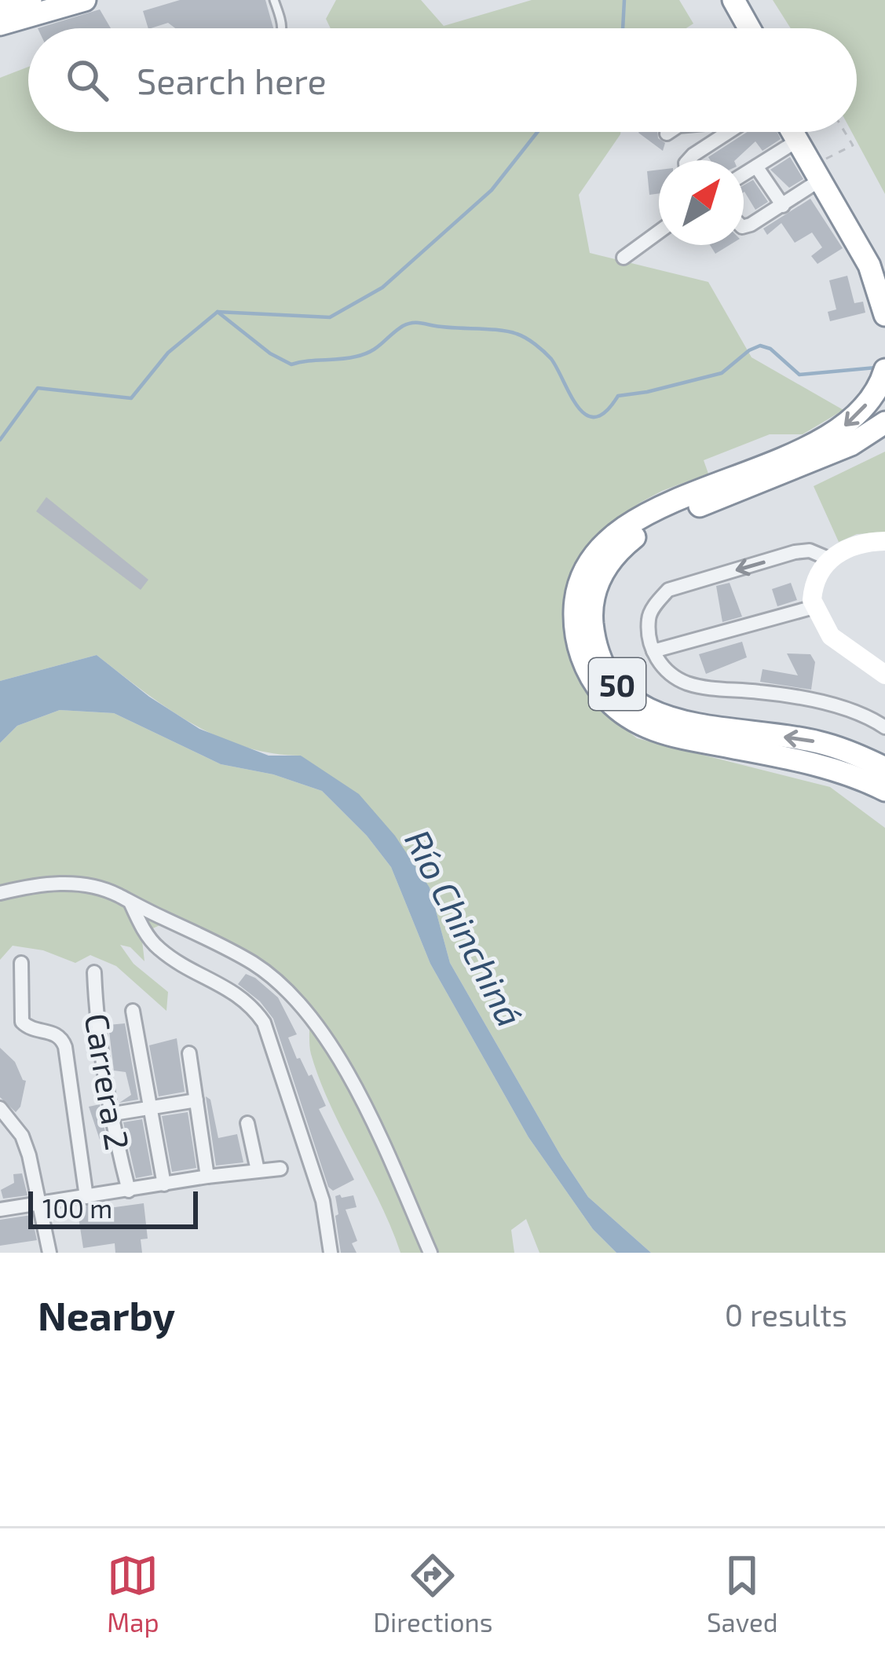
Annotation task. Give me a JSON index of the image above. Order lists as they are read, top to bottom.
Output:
{
  "streets": {
    "highway": ["50"],
    "street": ["Carrera 2"]
  },
  "water": ["Río Chinchiná"],
  "scale_bar": "100 m",
  "north": "top right",
  "page": {
    "search": "Search here",
    "scale": "100 m",
    "heading": ["Nearby", "0 results"],
    "nav": ["Map", "Directions", "Saved"]
  }
}
